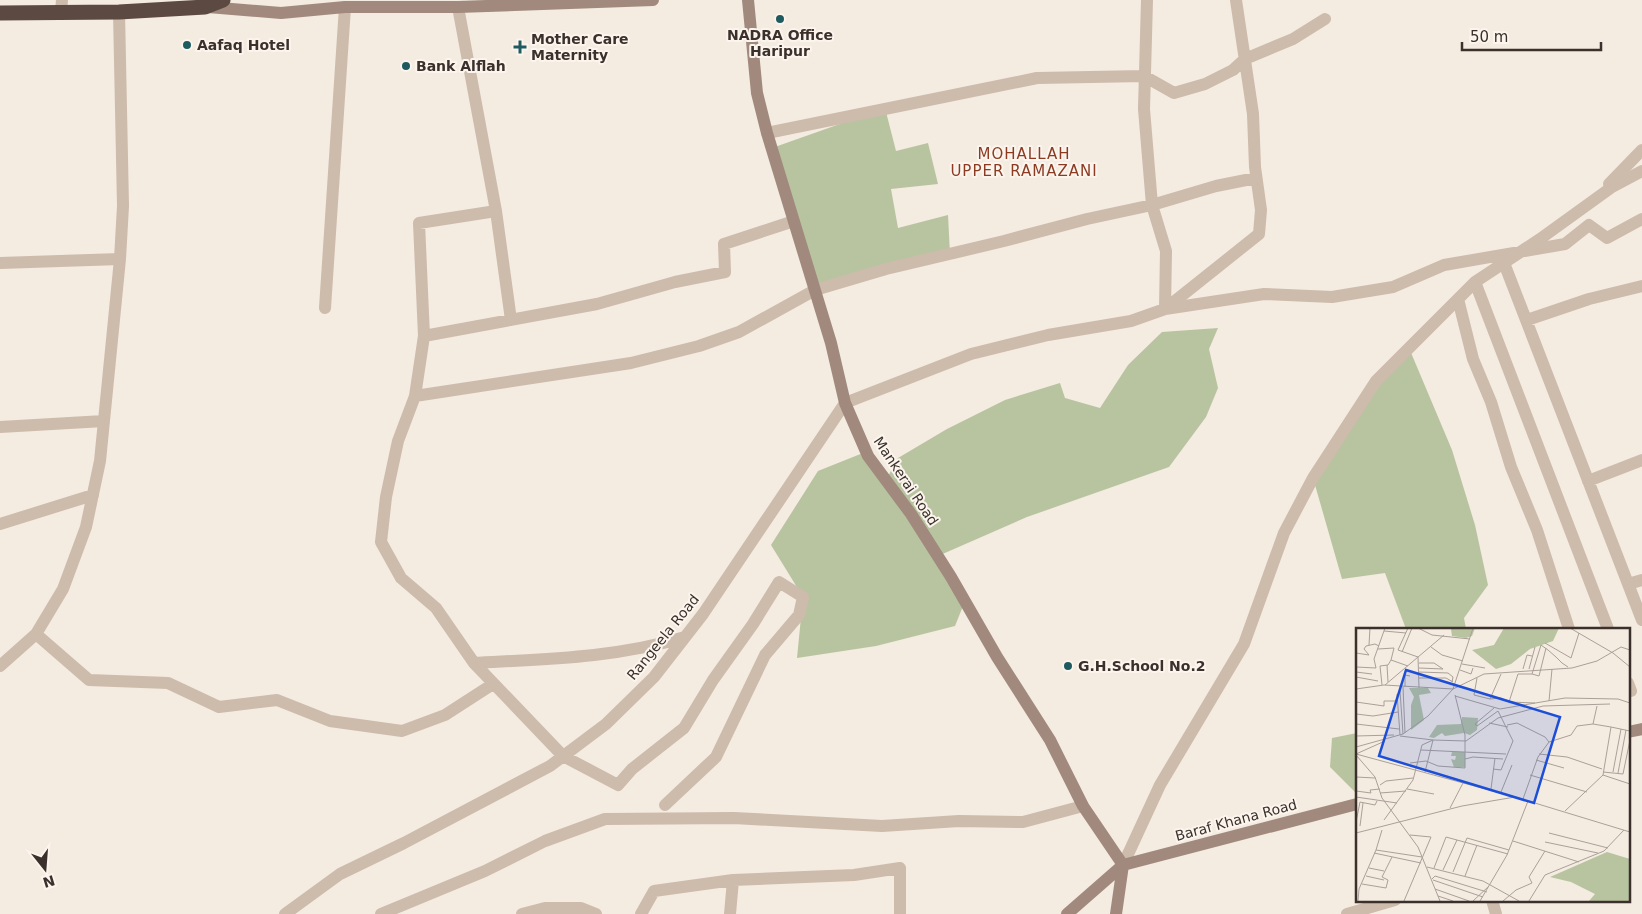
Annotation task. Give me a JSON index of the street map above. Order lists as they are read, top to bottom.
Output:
{
  "streets": {
    "street": ["Mankerai Road", "Rangeela Road", "Baraf Khana Road"]
  },
  "crossings": [
    ["Mankerai Road", "Rangeela Road"],
    ["Mankerai Road", "Baraf Khana Road"]
  ],
  "districts": ["MOHALLAH UPPER RAMAZANI"],
  "places": {
    "other": [
      "NADRA Office Haripur",
      "Aafaq Hotel",
      "Bank Alflah",
      "G.H.School No.2"
    ],
    "health": ["Mother Care Maternity"]
  },
  "scale_bar": "50 m",
  "north": "bottom"
}
